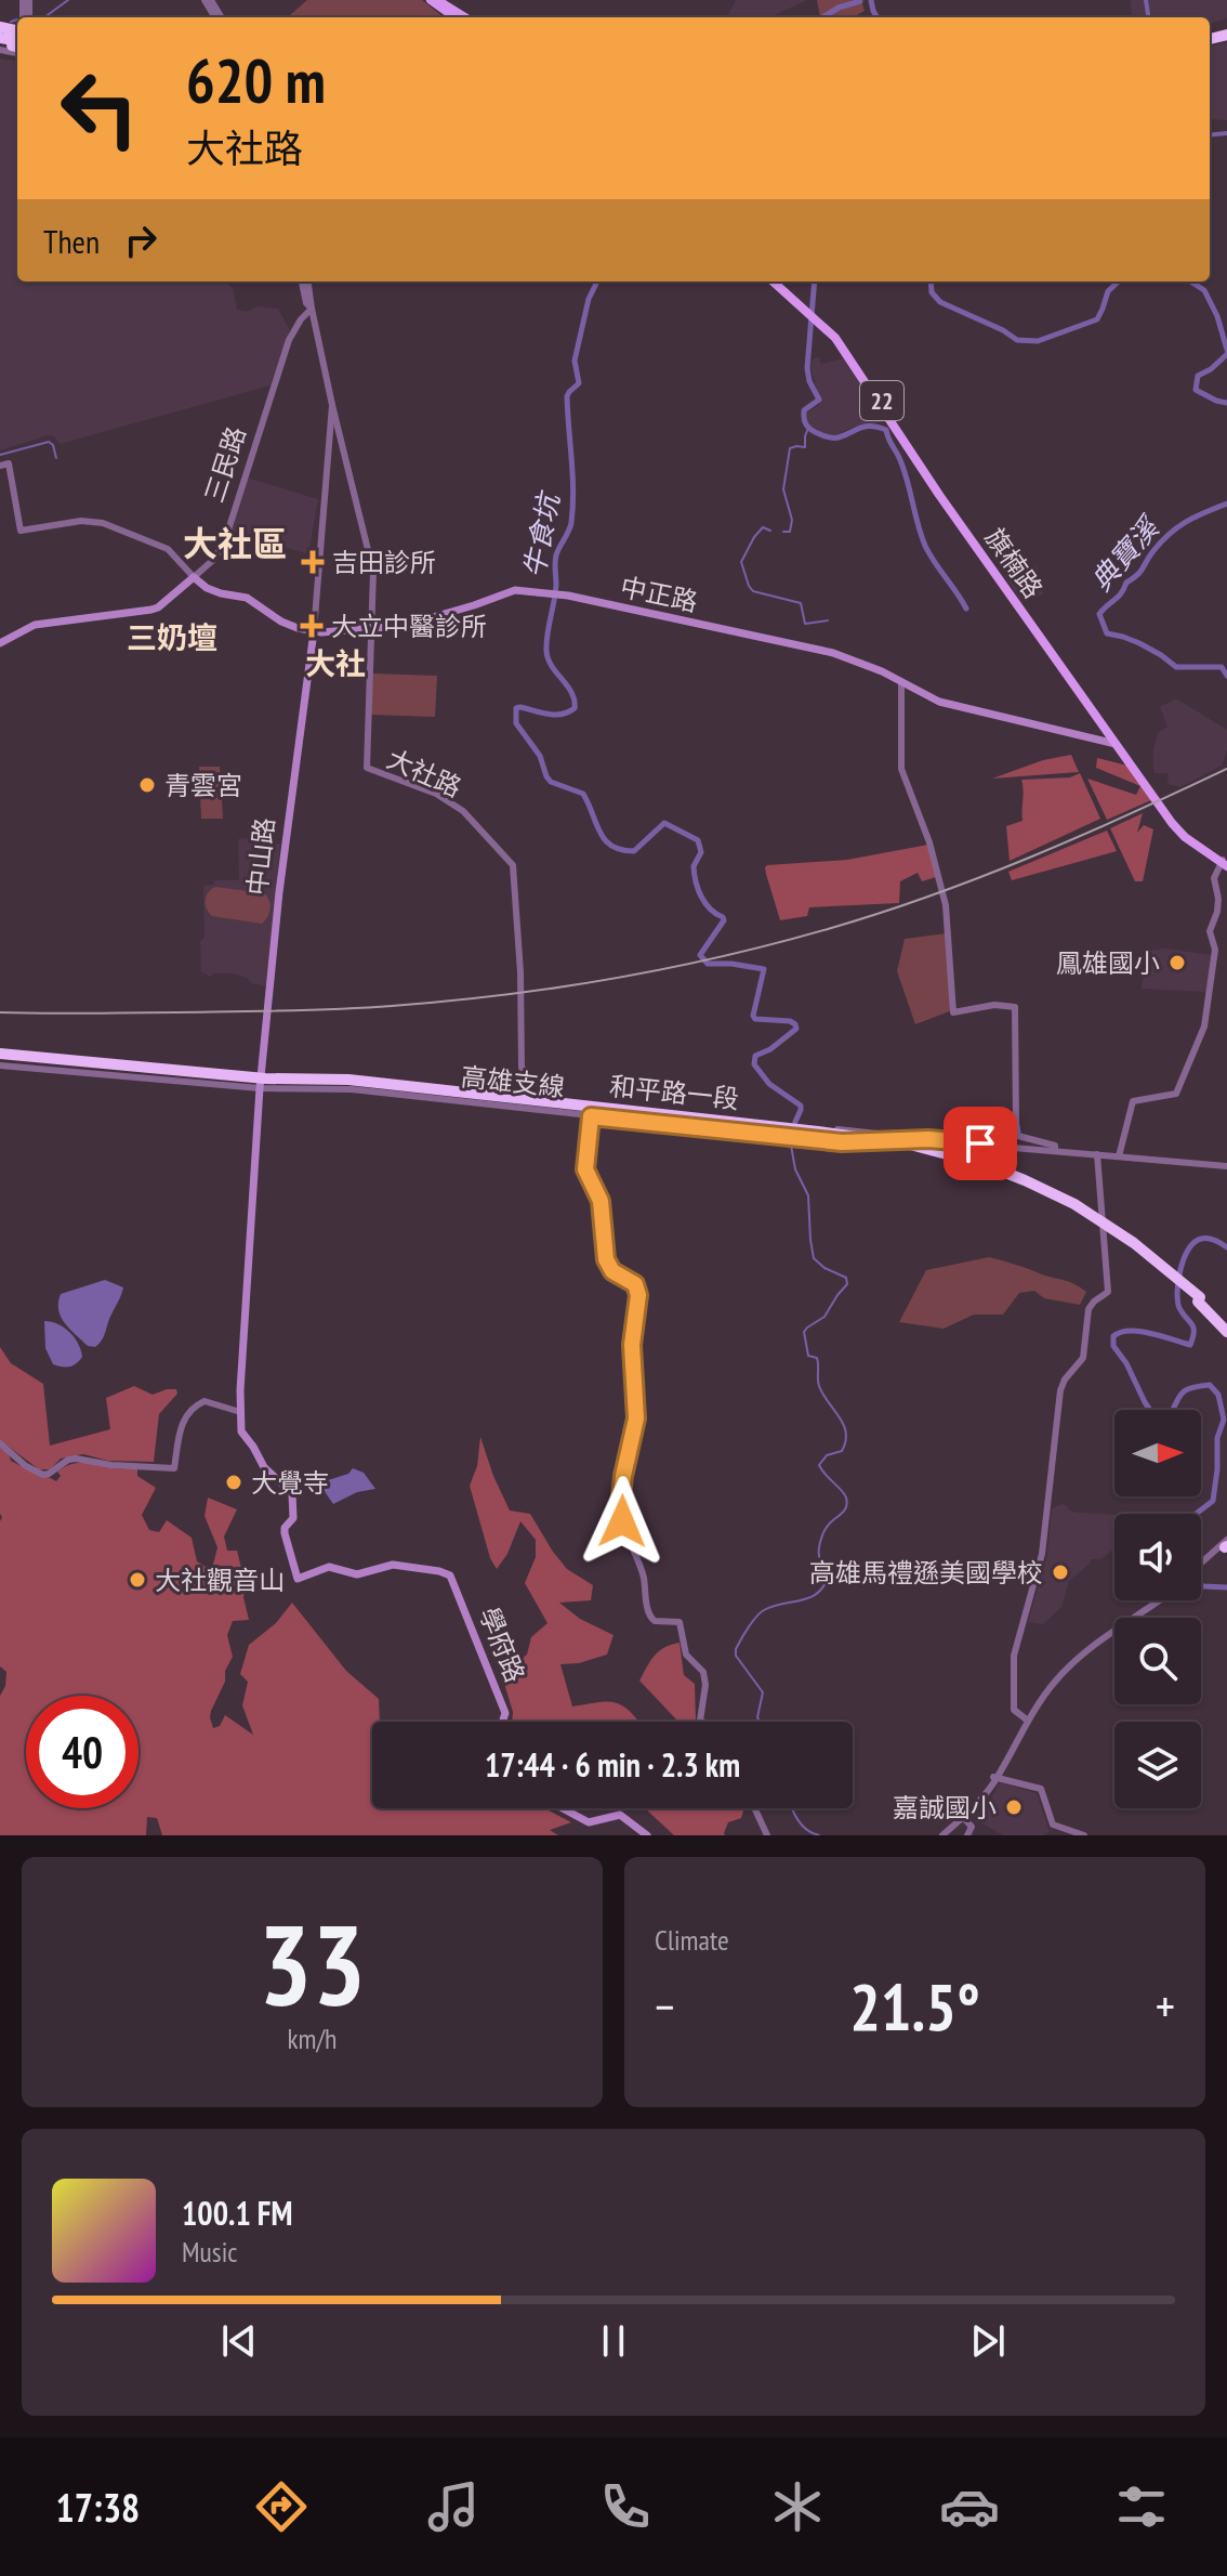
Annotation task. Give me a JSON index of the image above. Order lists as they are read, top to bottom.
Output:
{
  "streets": {
    "highway": ["高雄支線"],
    "main road": [
      "22",
      "三民路",
      "旗楠路",
      "中正路",
      "中山路",
      "學府路"
    ],
    "street": ["大社路", "和平路一段"]
  },
  "crossings": [
    ["三民路", "中正路"],
    ["三民路", "中山路"],
    ["旗楠路", "中正路"],
    ["中正路", "大社路"],
    ["中正路", "中山路"],
    ["大社路", "中山路"],
    ["大社路", "和平路一段"],
    ["中山路", "和平路一段"],
    ["中山路", "學府路"]
  ],
  "districts": ["大社區", "三奶壇", "大社"],
  "water": ["牛食坑", "典寶溪"],
  "places": {
    "health": ["吉田診所", "大立中醫診所"],
    "other": [
      "青雲宮",
      "鳳雄國小",
      "大覺寺",
      "高雄馬禮遜美國學校",
      "大社觀音山",
      "嘉誠國小"
    ]
  },
  "north": "right",
  "page": {
    "turn": ["620 m", "大社路"],
    "then": "Then",
    "limit": "40",
    "trip": "17:44 · 6 min · 2.3 km",
    "tile": [
      ["33", "km/h"],
      "Climate"
    ],
    "heat": ["−", "21.5°", "+"],
    "song": ["100.1 FM", "Music"],
    "tabs": "17:38"
  }
}
